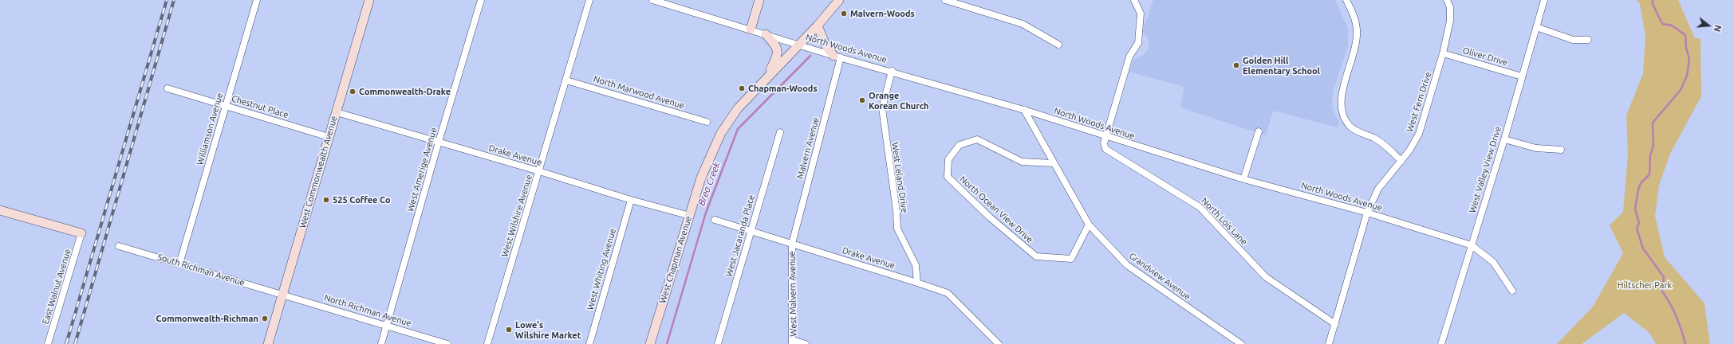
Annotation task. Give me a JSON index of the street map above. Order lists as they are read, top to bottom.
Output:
{
  "streets": {
    "main road": ["West Commonwealth Avenue", "West Chapman Avenue"],
    "street": [
      "North Woods Avenue",
      "Oliver Drive",
      "North Marwood Avenue",
      "West Fern Drive",
      "Chestnut Place",
      "Williamson Avenue",
      "Malvern Avenue",
      "Drake Avenue",
      "West Amerige Avenue",
      "West Valley View Drive",
      "West Leland Drive",
      "North Ocean View Drive",
      "West Wilshire Avenue",
      "North Lois Lane",
      "West Jacaranda Place",
      "West Whiting Avenue",
      "South Richman Avenue",
      "Grandview Avenue",
      "East Walnut Avenue",
      "West Malvern Avenue",
      "North Richman Avenue"
    ]
  },
  "crossings": [
    ["North Woods Avenue", "West Fern Drive"],
    ["North Woods Avenue", "Malvern Avenue"],
    ["North Woods Avenue", "West Valley View Drive"],
    ["North Woods Avenue", "West Leland Drive"],
    ["North Woods Avenue", "North Lois Lane"],
    ["North Woods Avenue", "West Chapman Avenue"],
    ["North Woods Avenue", "Grandview Avenue"],
    ["Oliver Drive", "West Fern Drive"],
    ["Oliver Drive", "West Valley View Drive"],
    ["North Marwood Avenue", "West Wilshire Avenue"],
    ["West Fern Drive", "North Lois Lane"],
    ["Chestnut Place", "Williamson Avenue"],
    ["Chestnut Place", "West Commonwealth Avenue"],
    ["Williamson Avenue", "South Richman Avenue"],
    ["Malvern Avenue", "Drake Avenue"],
    ["Malvern Avenue", "West Malvern Avenue"],
    ["Drake Avenue", "West Amerige Avenue"],
    ["Drake Avenue", "West Commonwealth Avenue"],
    ["Drake Avenue", "West Leland Drive"],
    ["Drake Avenue", "West Wilshire Avenue"],
    ["Drake Avenue", "West Jacaranda Place"],
    ["Drake Avenue", "West Chapman Avenue"],
    ["Drake Avenue", "West Whiting Avenue"],
    ["Drake Avenue", "West Malvern Avenue"],
    ["West Amerige Avenue", "North Richman Avenue"],
    ["West Commonwealth Avenue", "South Richman Avenue"],
    ["West Commonwealth Avenue", "North Richman Avenue"],
    ["North Ocean View Drive", "Grandview Avenue"],
    ["South Richman Avenue", "North Richman Avenue"]
  ],
  "water": ["Brea Creek"],
  "parks": ["Hiltscher Park"],
  "places": [
    "Malvern-Woods",
    "Golden Hill Elementary School",
    "Chapman-Woods",
    "Commonwealth-Drake",
    "Orange Korean Church",
    "525 Coffee Co",
    "Commonwealth-Richman",
    "Lowe's Wilshire Market"
  ],
  "north": "right"
}
